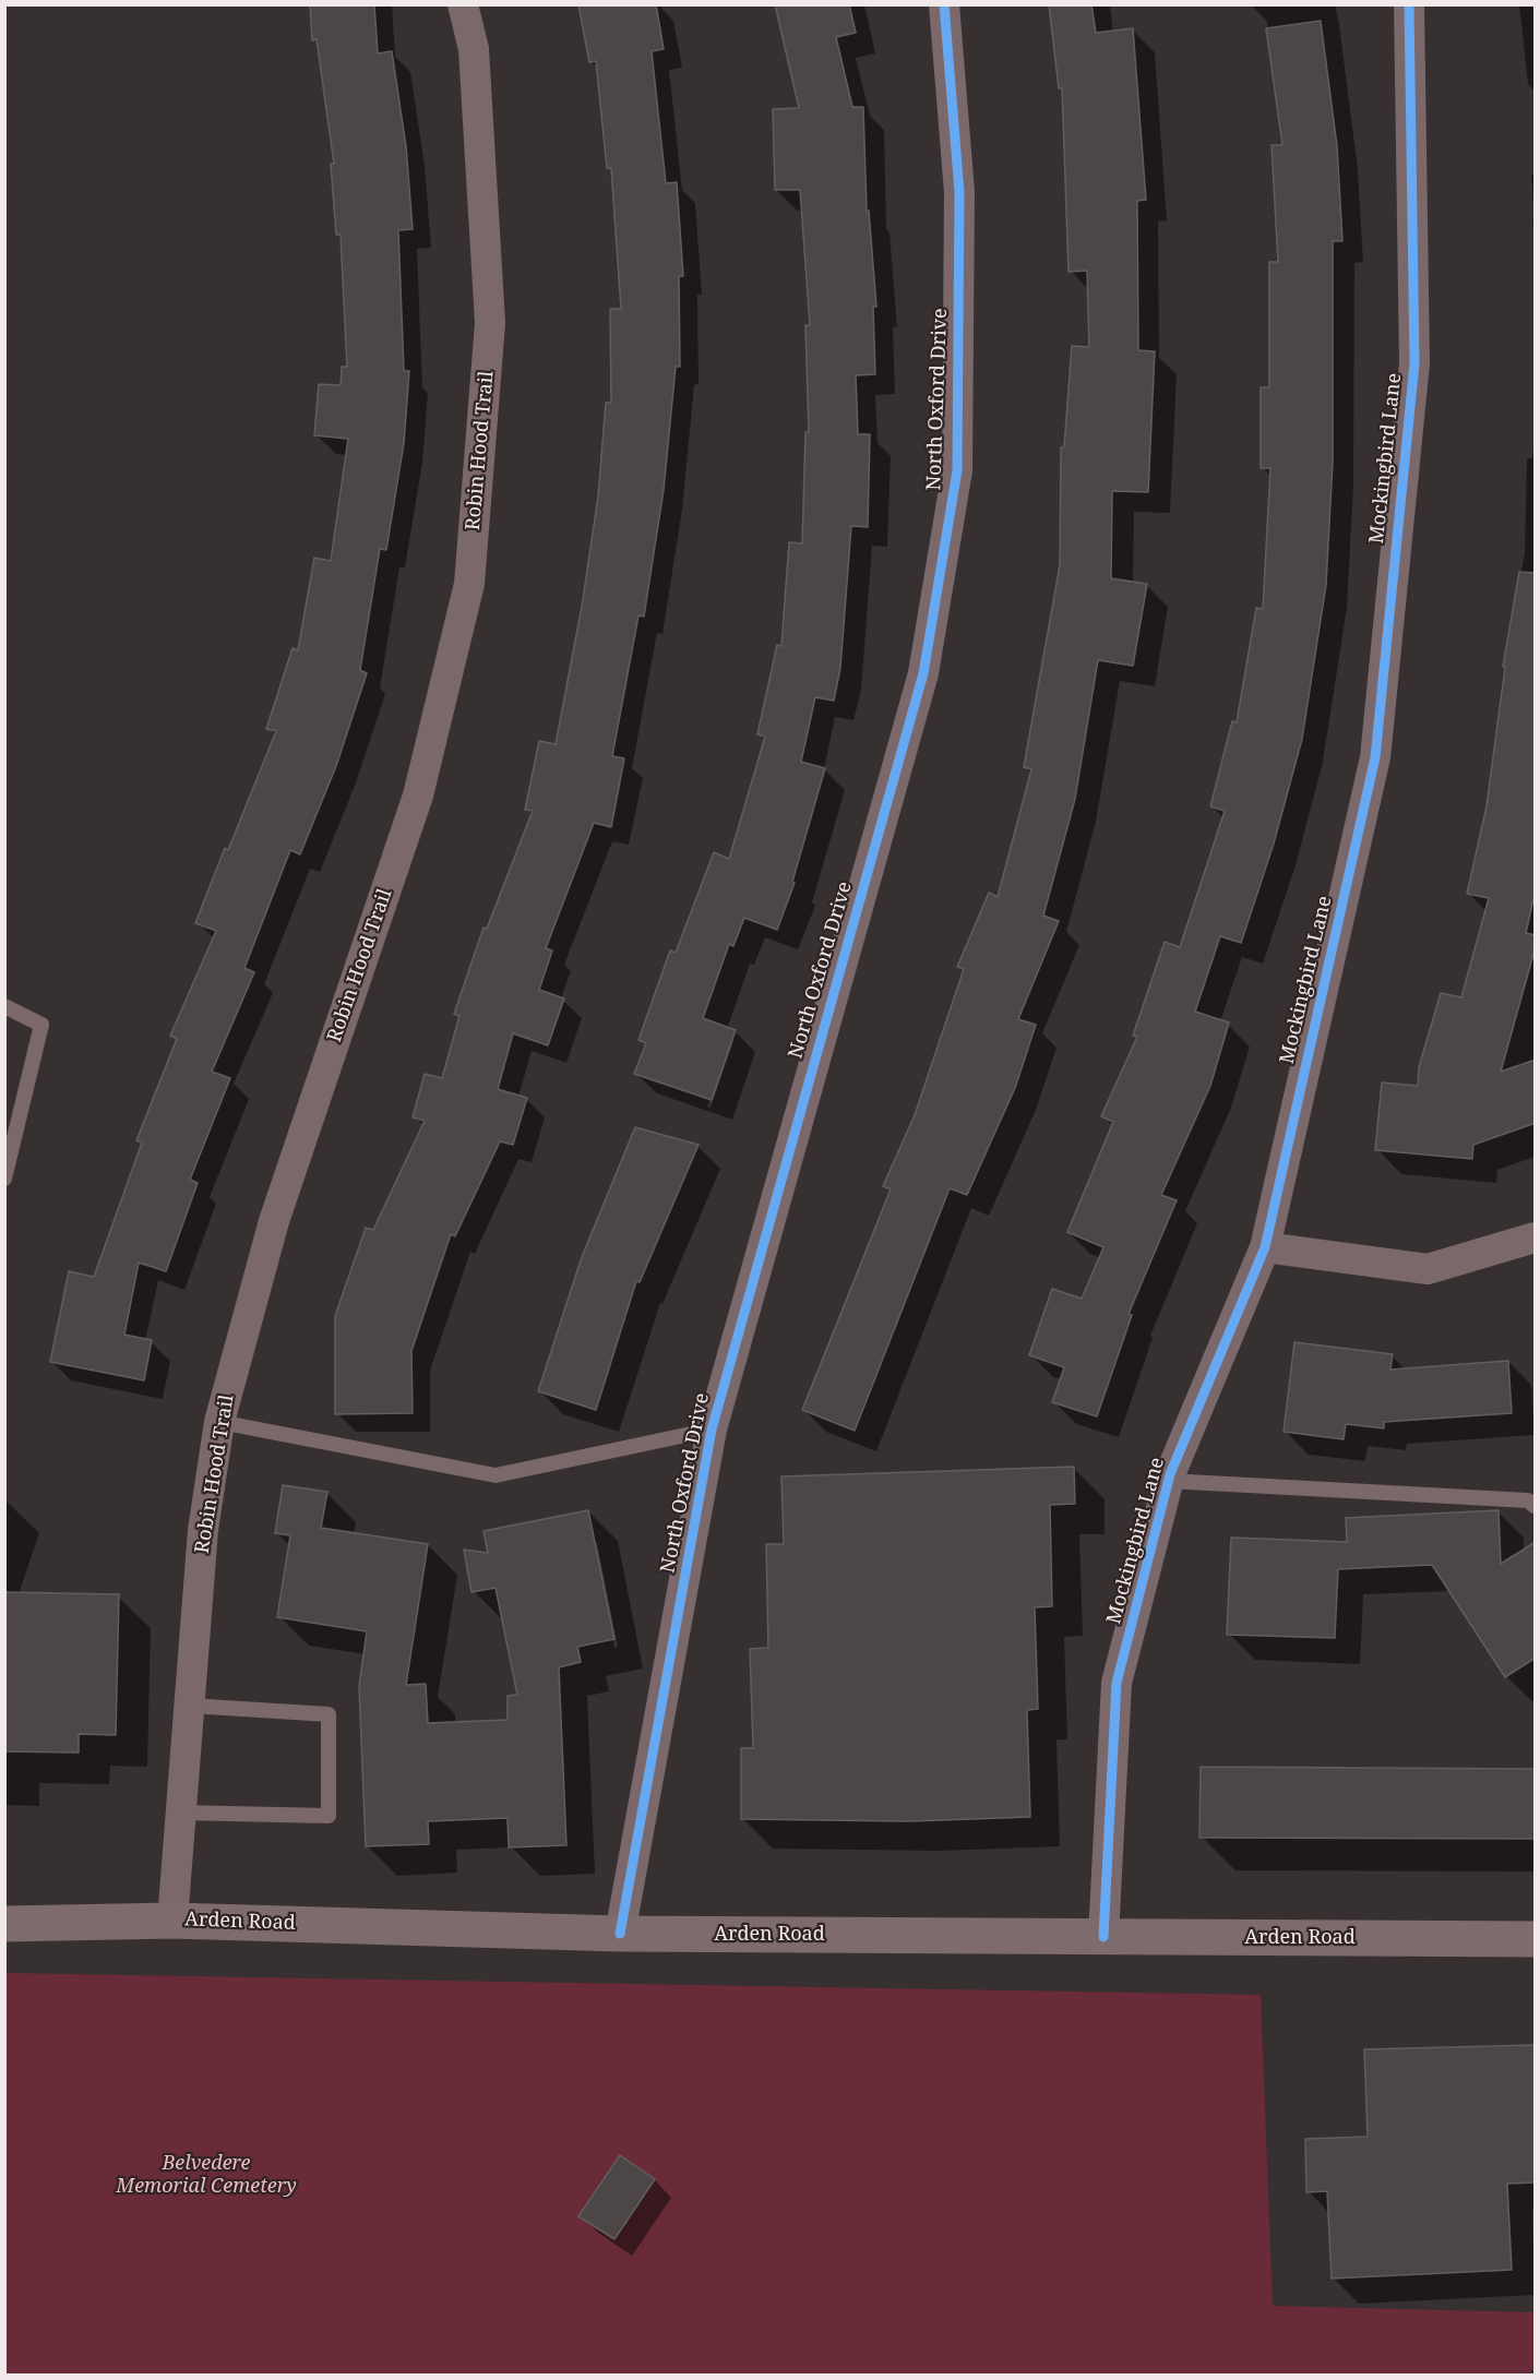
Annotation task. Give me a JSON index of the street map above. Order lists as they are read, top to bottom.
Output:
{
  "streets": {
    "main road": ["Arden Road"],
    "street": ["North Oxford Drive", "Robin Hood Trail", "Mockingbird Lane"]
  },
  "crossings": [
    ["North Oxford Drive", "Arden Road"],
    ["Robin Hood Trail", "Arden Road"],
    ["Mockingbird Lane", "Arden Road"]
  ],
  "parks": ["Belvedere Memorial Cemetery"]
}
